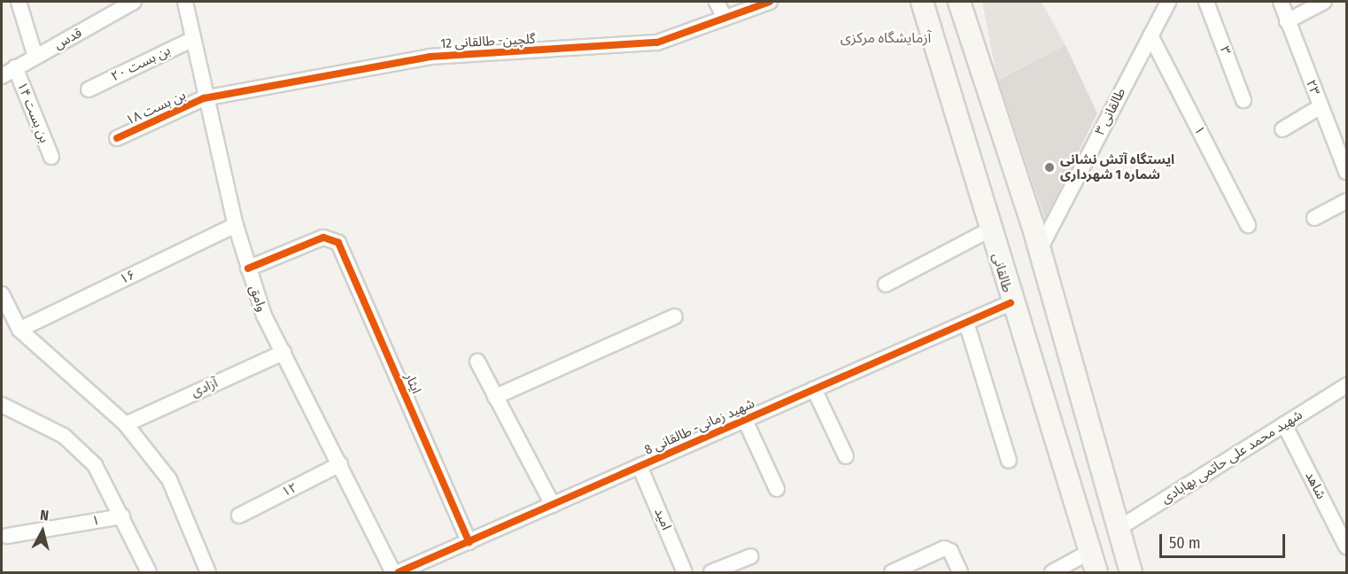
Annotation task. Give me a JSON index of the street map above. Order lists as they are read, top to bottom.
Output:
{
  "streets": {
    "main road": ["طالقانی"],
    "street": [
      "قدس",
      "گلچین- طالقانی 12",
      "۳",
      "بن بست ۲۰",
      "۲۳",
      "بن بست ۱۸",
      "طالقانی ۳",
      "بن بست ۱۴",
      "۱",
      "۱۶",
      "وامق",
      "ایثار",
      "آزادی",
      "شهید زمانی- طالقانی 8",
      "شهید محمد علی حاتمی بهابادی",
      "شاهد",
      "۱۲",
      "امید"
    ]
  },
  "crossings": [
    ["قدس", "بن بست ۱۴"],
    ["گلچین- طالقانی 12", "بن بست ۱۸"],
    ["گلچین- طالقانی 12", "وامق"],
    ["بن بست ۲۰", "وامق"],
    ["بن بست ۱۸", "وامق"],
    ["طالقانی ۳", "۱"],
    ["طالقانی", "شهید زمانی- طالقانی 8"],
    ["۱۶", "وامق"],
    ["وامق", "ایثار"],
    ["وامق", "آزادی"],
    ["وامق", "۱۲"],
    ["ایثار", "شهید زمانی- طالقانی 8"],
    ["شهید زمانی- طالقانی 8", "امید"],
    ["شهید محمد علی حاتمی بهابادی", "شاهد"]
  ],
  "districts": ["آزمایشگاه مرکزی"],
  "places": ["ایستگاه آتش نشانی شماره 1 شهرداری"],
  "scale_bar": "50 m",
  "north": "top"
}
